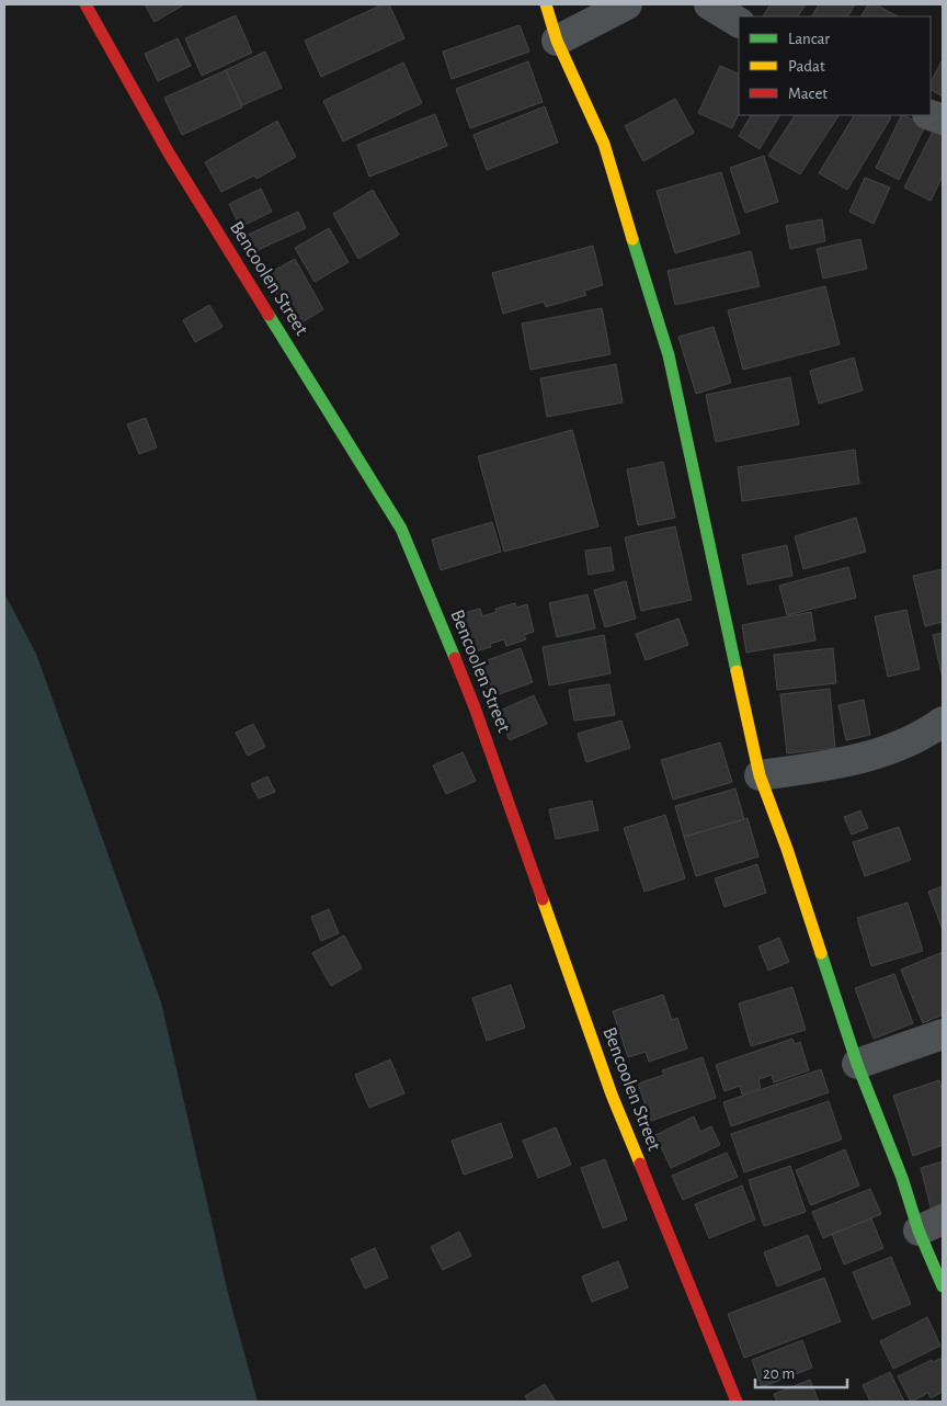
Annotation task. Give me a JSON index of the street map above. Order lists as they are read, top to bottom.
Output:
{
  "streets": {
    "main road": ["Bencoolen Street"]
  },
  "legend": ["Lancar", "Padat", "Macet"],
  "scale_bar": "20 m"
}
